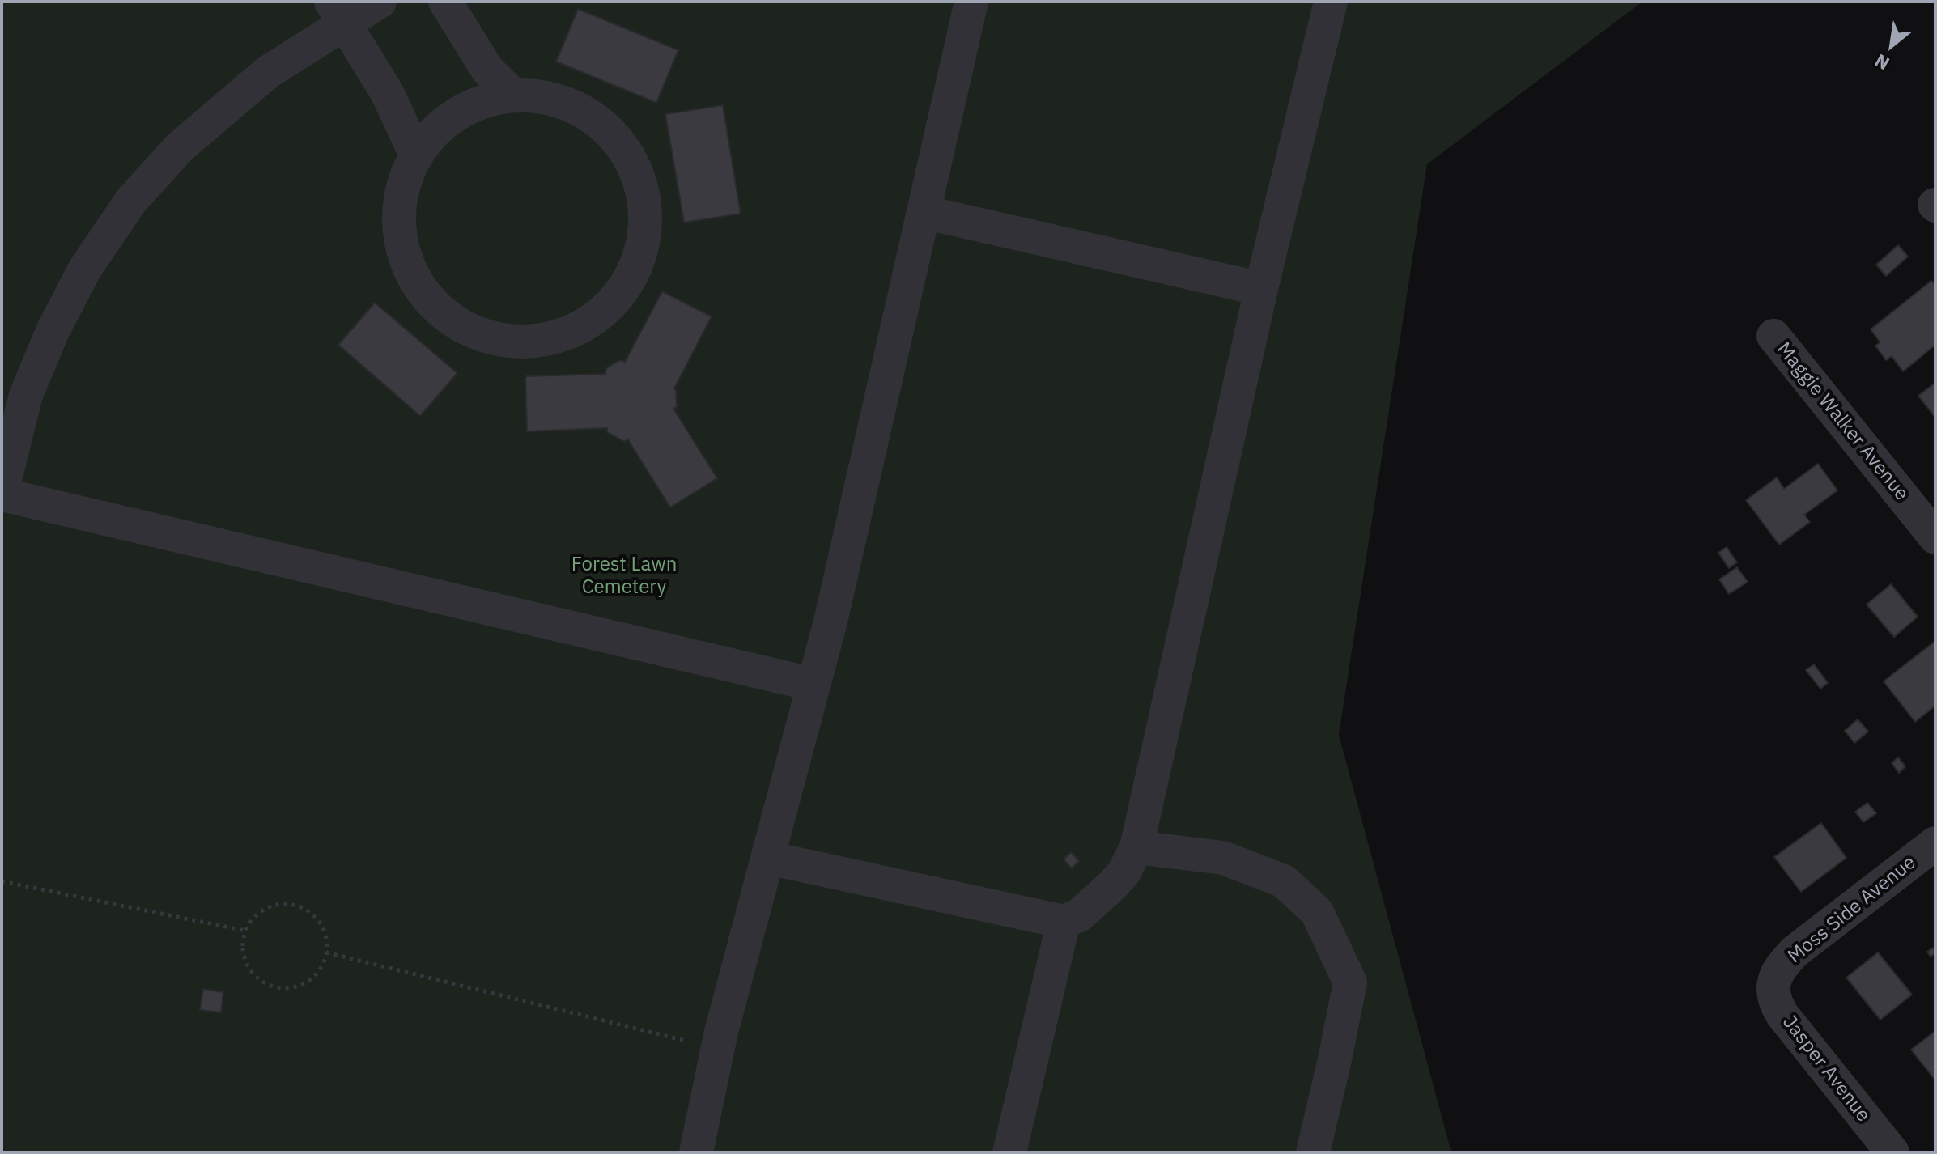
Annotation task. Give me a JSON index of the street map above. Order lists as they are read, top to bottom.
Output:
{
  "streets": {
    "street": ["Maggie Walker Avenue", "Moss Side Avenue", "Jasper Avenue"]
  },
  "crossings": [
    ["Moss Side Avenue", "Jasper Avenue"]
  ],
  "parks": ["Forest Lawn Cemetery"],
  "north": "bottom left"
}
